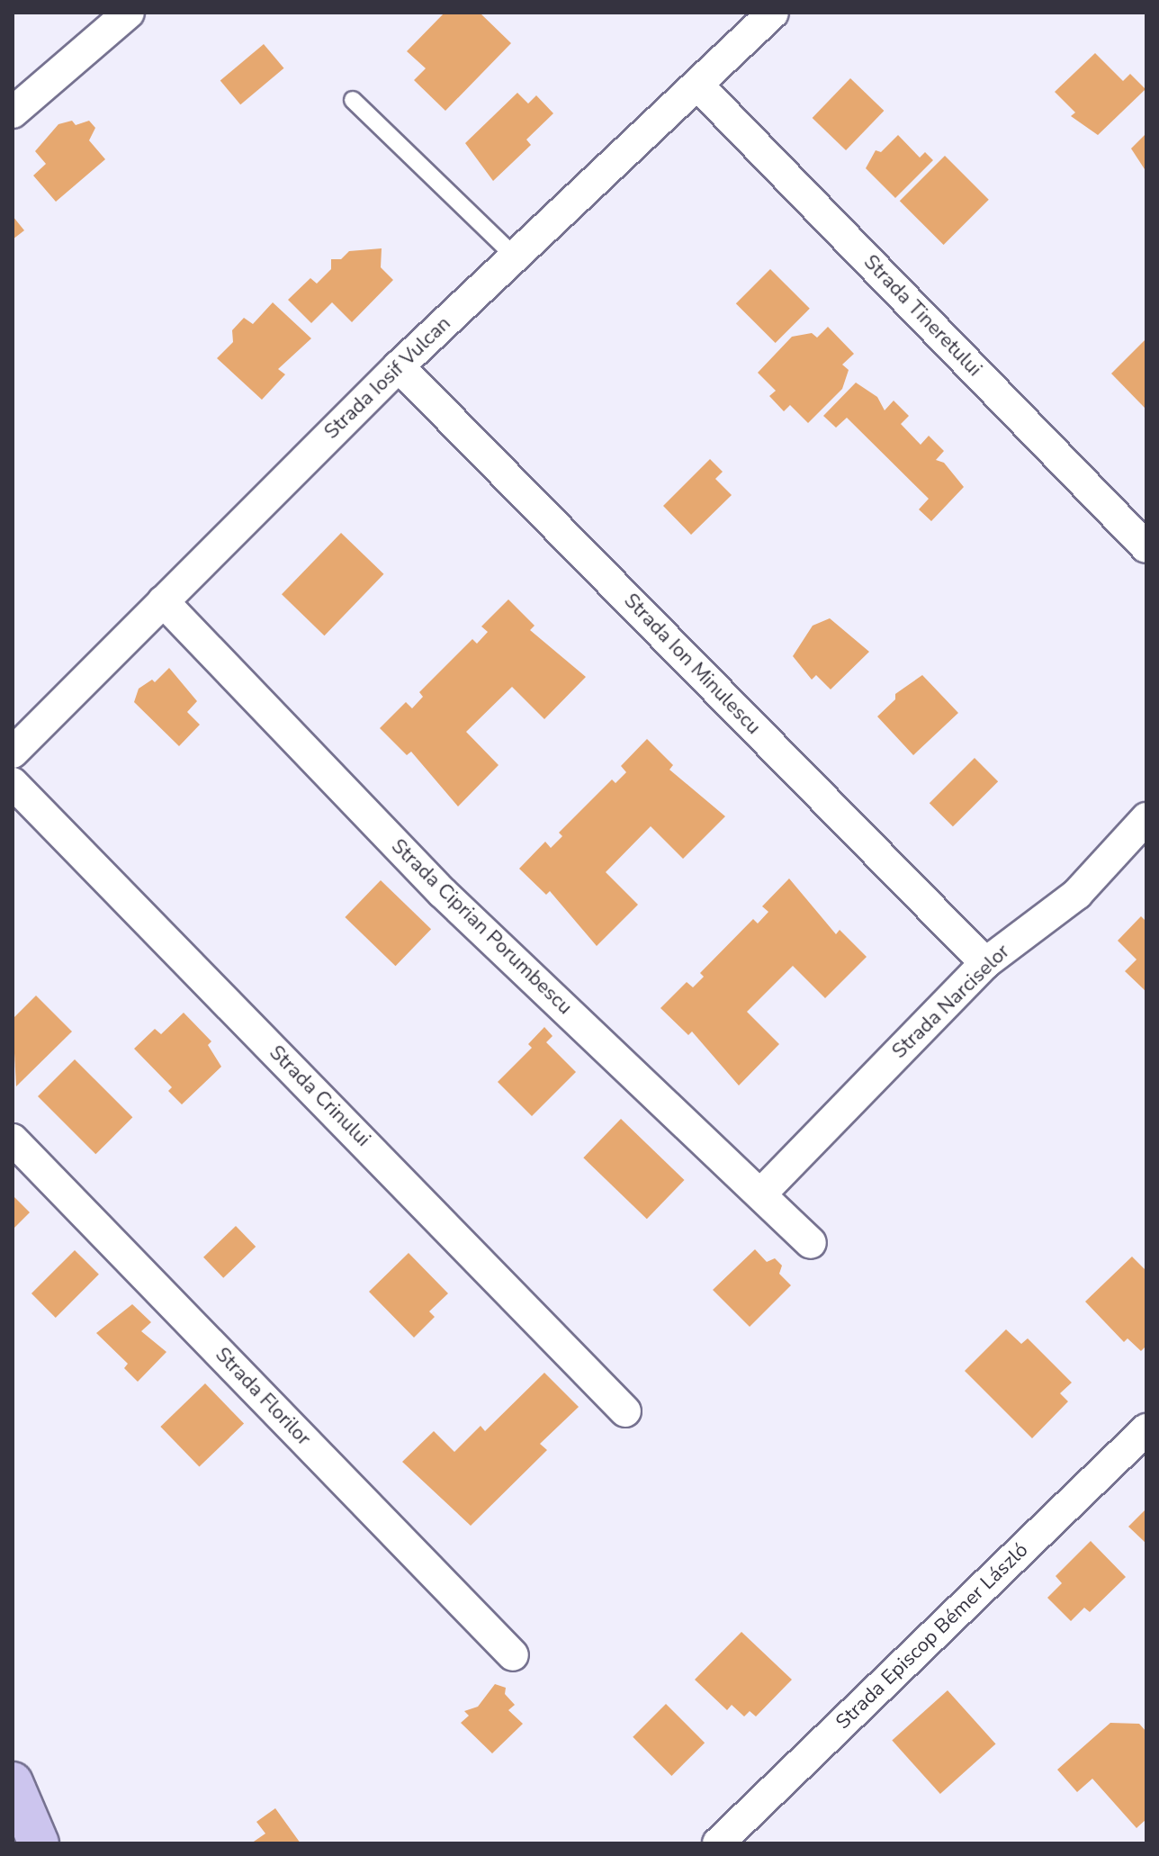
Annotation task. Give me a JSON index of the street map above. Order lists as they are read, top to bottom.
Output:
{
  "streets": {
    "street": [
      "Strada Tineretului",
      "Strada Iosif Vulcan",
      "Strada Ion Minulescu",
      "Strada Ciprian Porumbescu",
      "Strada Narciselor",
      "Strada Crinului",
      "Strada Florilor",
      "Strada Episcop Bémer László"
    ]
  },
  "crossings": [
    ["Strada Tineretului", "Strada Iosif Vulcan"],
    ["Strada Iosif Vulcan", "Strada Ion Minulescu"],
    ["Strada Iosif Vulcan", "Strada Ciprian Porumbescu"],
    ["Strada Ion Minulescu", "Strada Narciselor"],
    ["Strada Ciprian Porumbescu", "Strada Narciselor"]
  ]
}
